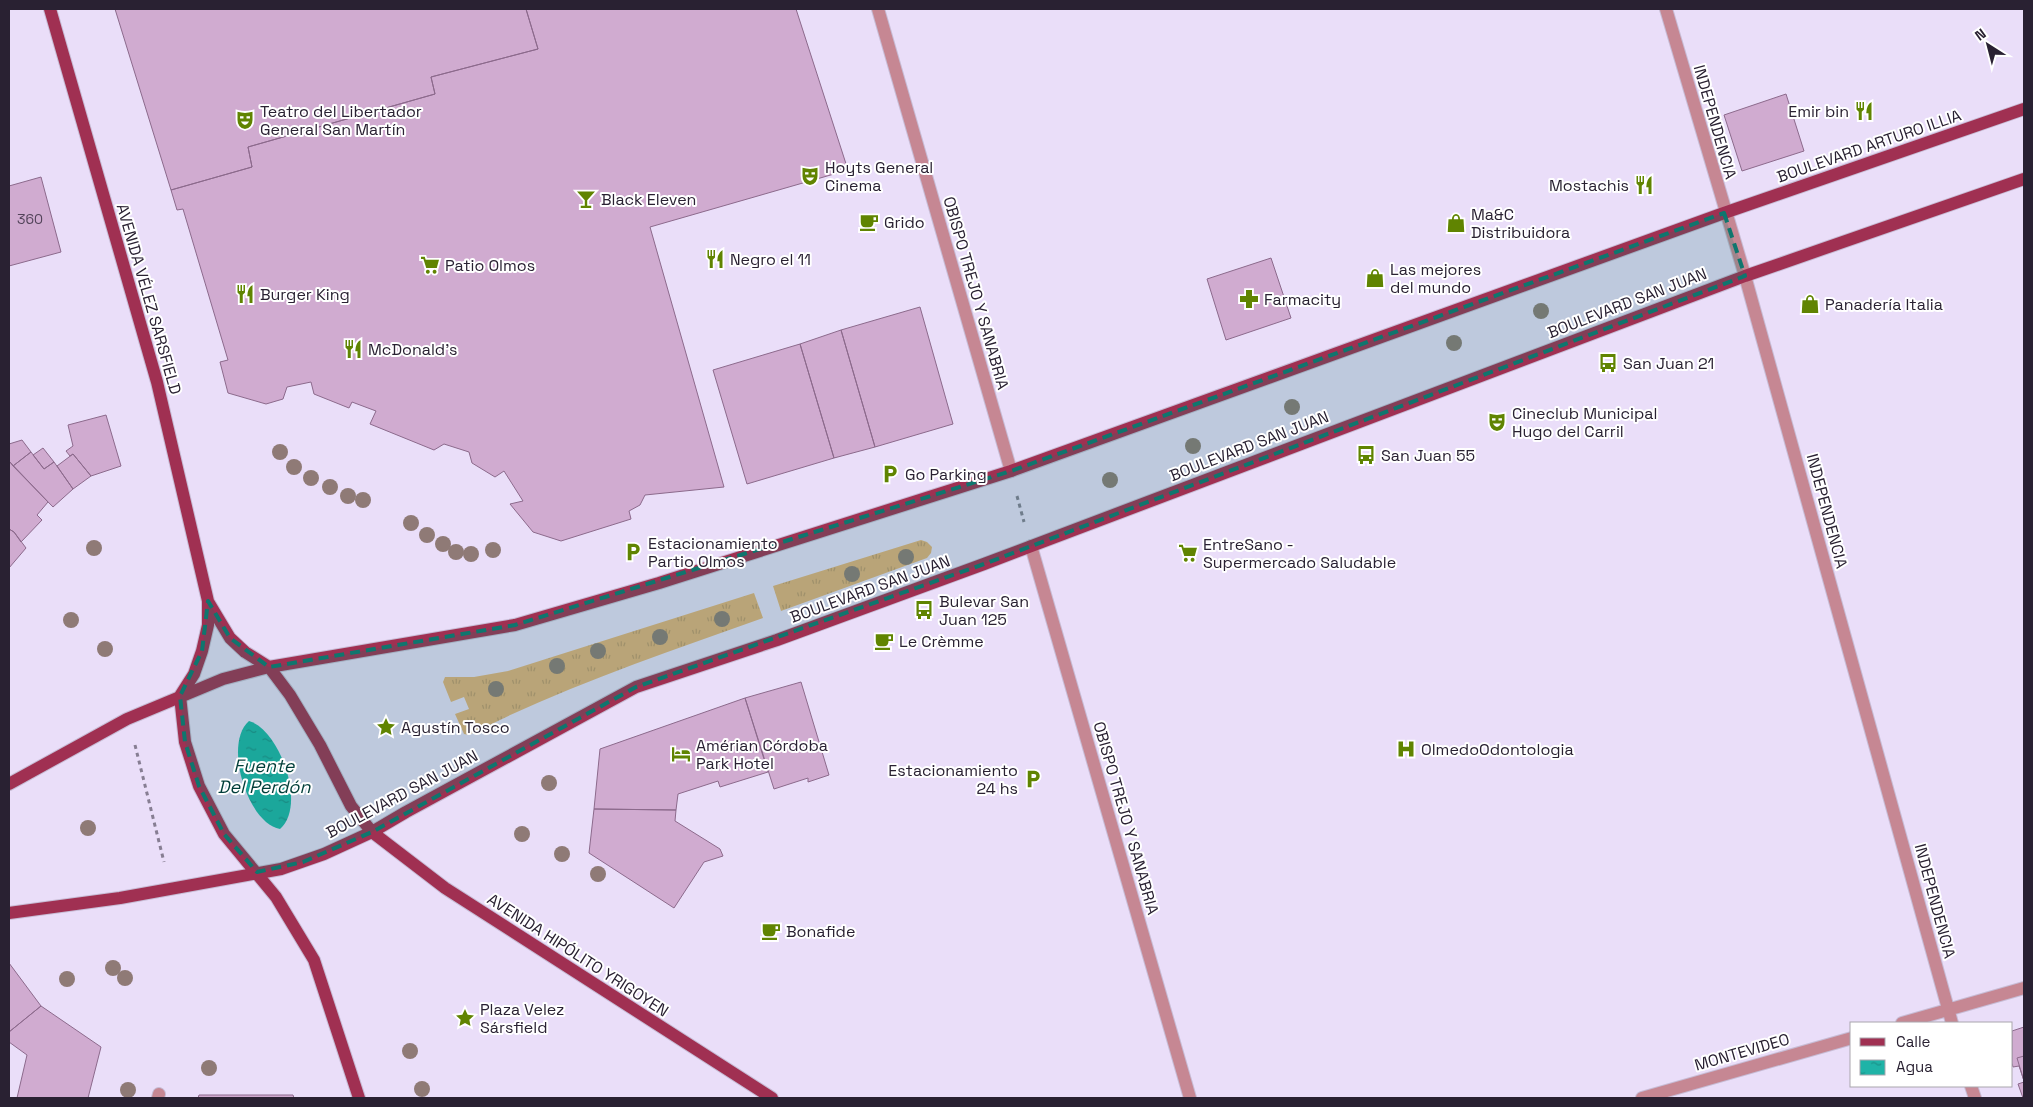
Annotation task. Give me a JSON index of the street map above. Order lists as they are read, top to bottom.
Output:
{
  "streets": {
    "main road": [
      "BOULEVARD ARTURO ILLIA",
      "AVENIDA VÉLEZ SARSFIELD",
      "BOULEVARD SAN JUAN",
      "AVENIDA HIPÓLITO YRIGOYEN"
    ],
    "street": ["INDEPENDENCIA", "OBISPO TREJO Y SANABRIA", "MONTEVIDEO"]
  },
  "crossings": [
    ["INDEPENDENCIA", "BOULEVARD ARTURO ILLIA"],
    ["INDEPENDENCIA", "BOULEVARD SAN JUAN"],
    ["OBISPO TREJO Y SANABRIA", "BOULEVARD SAN JUAN"],
    ["AVENIDA VÉLEZ SARSFIELD", "BOULEVARD SAN JUAN"],
    ["AVENIDA VÉLEZ SARSFIELD", "AVENIDA HIPÓLITO YRIGOYEN"],
    ["BOULEVARD SAN JUAN", "AVENIDA HIPÓLITO YRIGOYEN"]
  ],
  "water": ["Fuente Del Perdón"],
  "places": {
    "restaurant": [
      "Emir bin",
      "Mostachis",
      "Negro el 11",
      "Burger King",
      "McDonald's"
    ],
    "theatre": ["Teatro del Libertador General San Martín", "Hoyts General Cinema", "Cineclub Municipal Hugo del Carril"],
    "bar": ["Black Eleven"],
    "cafe": ["Grido", "Le Crèmme", "Bonafide"],
    "shop": ["Ma&C Distribuidora", "Las mejores del mundo", "Panadería Italia"],
    "supermarket": ["Patio Olmos", "EntreSano - Supermercado Saludable"],
    "pharmacy": ["Farmacity"],
    "bus stop": ["San Juan 21", "San Juan 55", "Bulevar San Juan 125"],
    "parking": ["Go Parking", "Estacionamiento Partio Olmos", "Estacionamiento 24 hs"],
    "place": ["Agustín Tosco", "Plaza Velez Sársfield"],
    "hospital": ["OlmedoOdontologia"],
    "hotel": ["Amérian Córdoba Park Hotel"]
  },
  "house_numbers": ["360"],
  "legend": ["Calle", "Agua"],
  "north": "top left"
}
